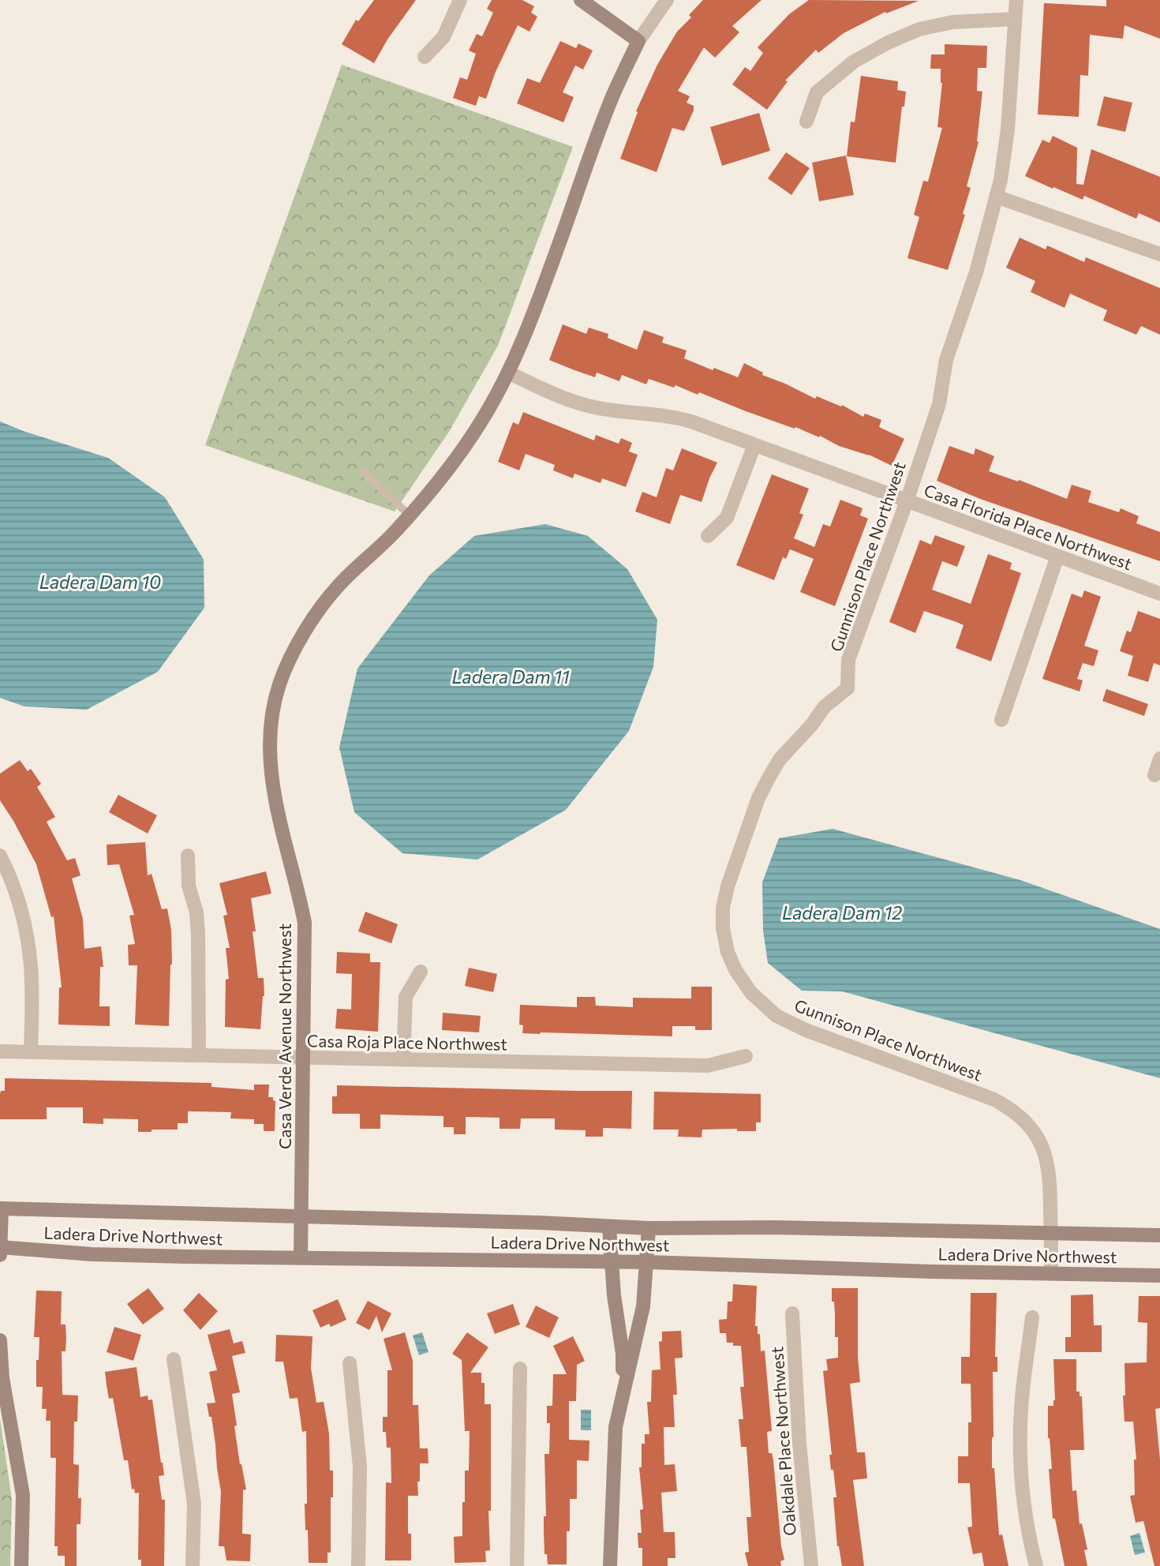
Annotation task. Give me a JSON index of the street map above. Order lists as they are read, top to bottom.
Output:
{
  "streets": {
    "main road": ["Casa Verde Avenue Northwest", "Ladera Drive Northwest"],
    "street": [
      "Casa Florida Place Northwest",
      "Gunnison Place Northwest",
      "Casa Roja Place Northwest",
      "Oakdale Place Northwest"
    ]
  },
  "crossings": [
    ["Casa Florida Place Northwest", "Gunnison Place Northwest"],
    ["Casa Florida Place Northwest", "Casa Verde Avenue Northwest"],
    ["Gunnison Place Northwest", "Ladera Drive Northwest"],
    ["Casa Verde Avenue Northwest", "Casa Roja Place Northwest"],
    ["Casa Verde Avenue Northwest", "Ladera Drive Northwest"]
  ],
  "water": ["Ladera Dam 10", "Ladera Dam 11", "Ladera Dam 12"]
}
